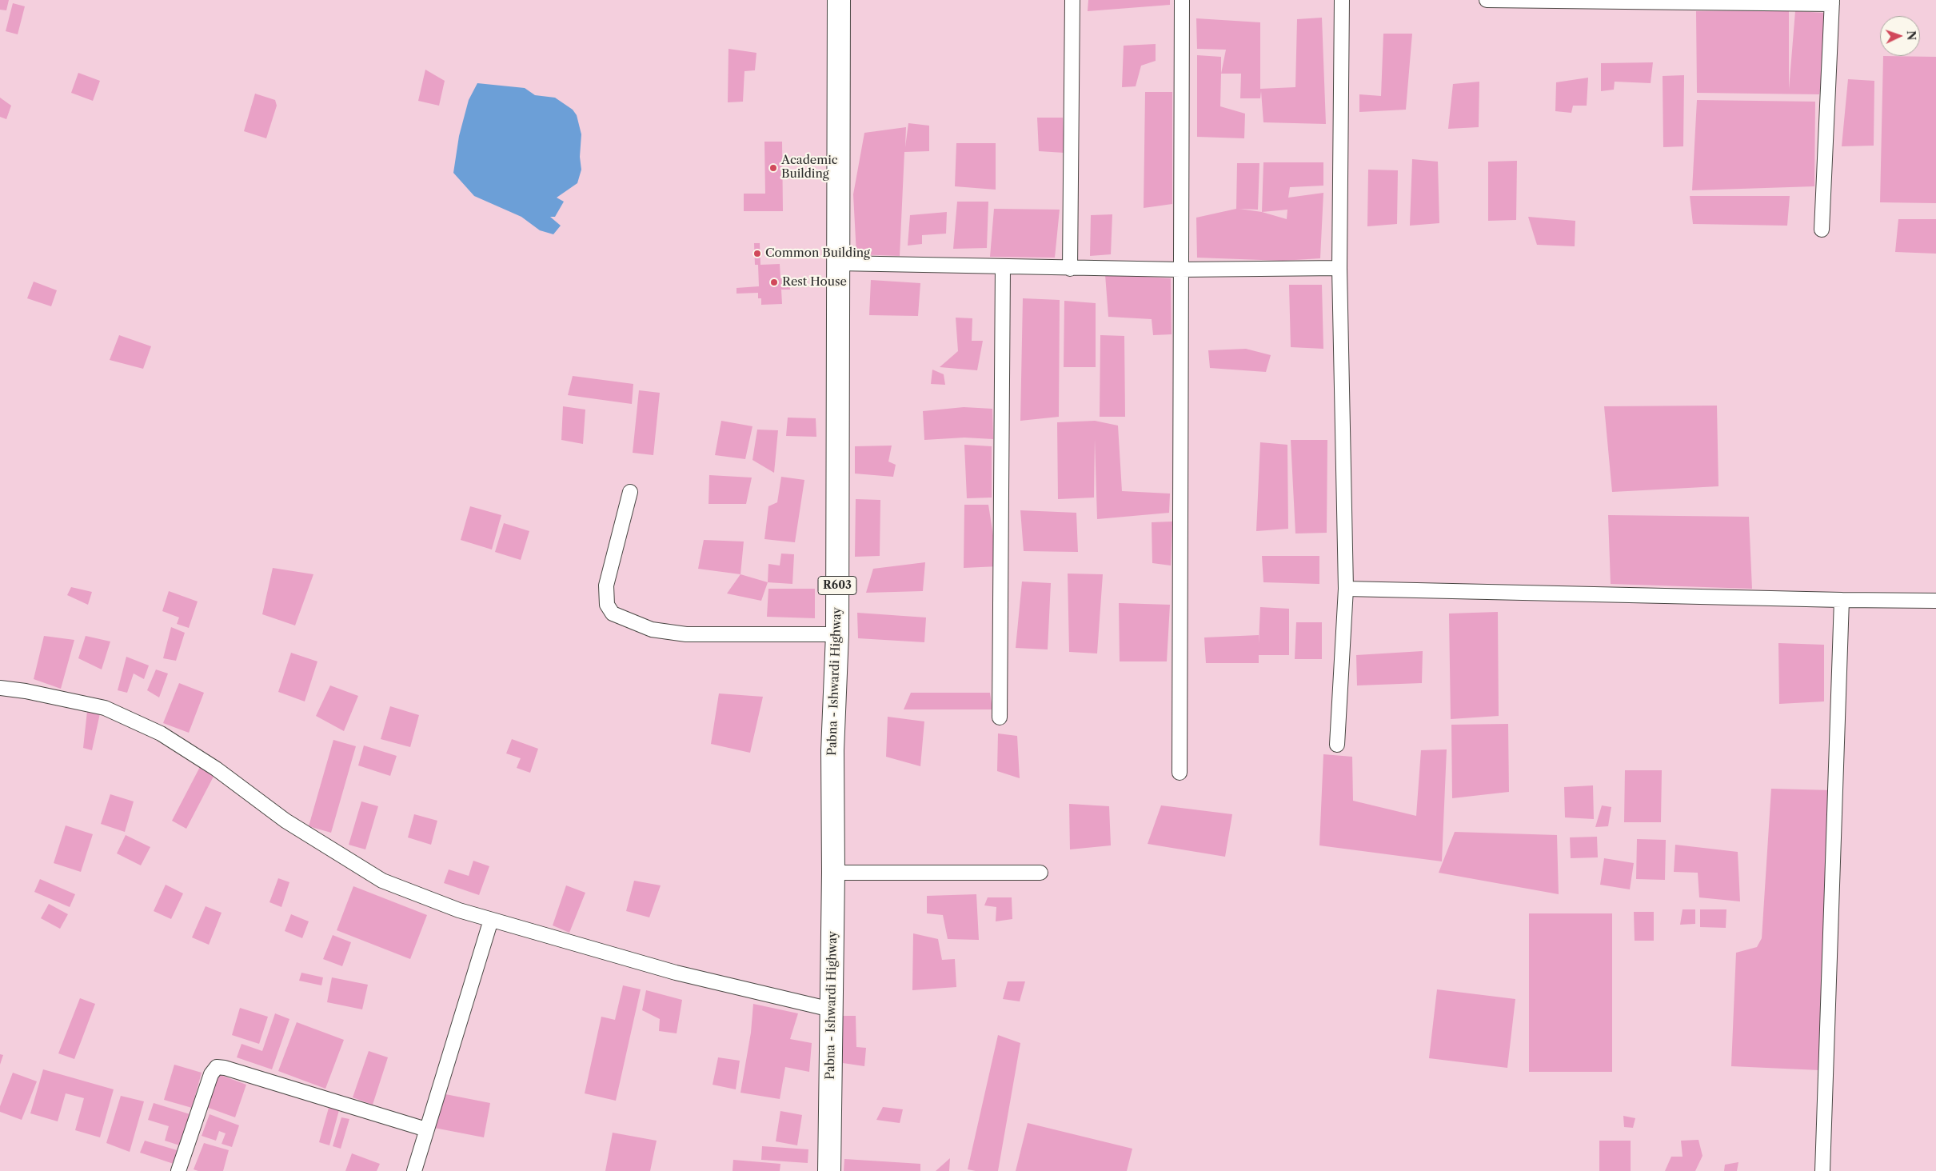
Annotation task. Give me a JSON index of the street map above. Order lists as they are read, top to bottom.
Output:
{
  "streets": {
    "main road": ["R603", "Pabna - Ishwardi Highway"]
  },
  "places": ["Academic Building", "Common Building", "Rest House"],
  "north": "right"
}
